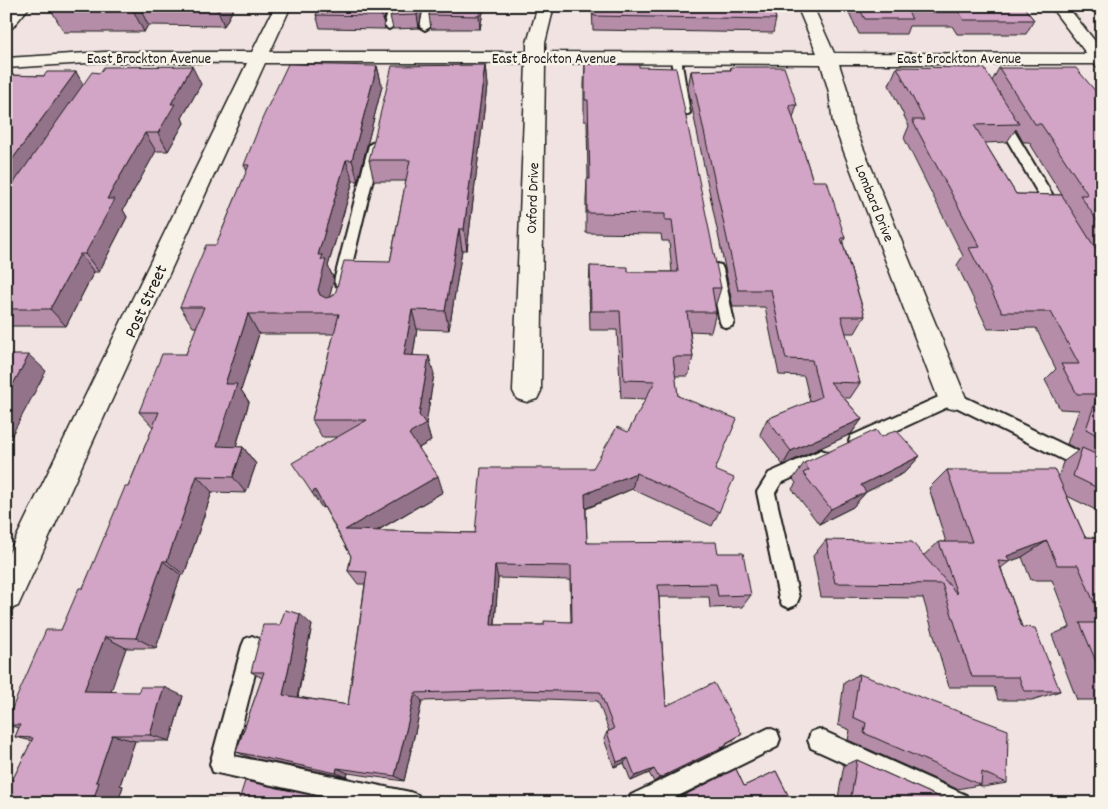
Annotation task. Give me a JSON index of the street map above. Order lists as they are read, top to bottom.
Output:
{
  "streets": {
    "street": [
      "East Brockton Avenue",
      "Oxford Drive",
      "Lombard Drive",
      "Post Street"
    ]
  },
  "crossings": [
    ["East Brockton Avenue", "Oxford Drive"],
    ["East Brockton Avenue", "Lombard Drive"],
    ["East Brockton Avenue", "Post Street"]
  ]
}
